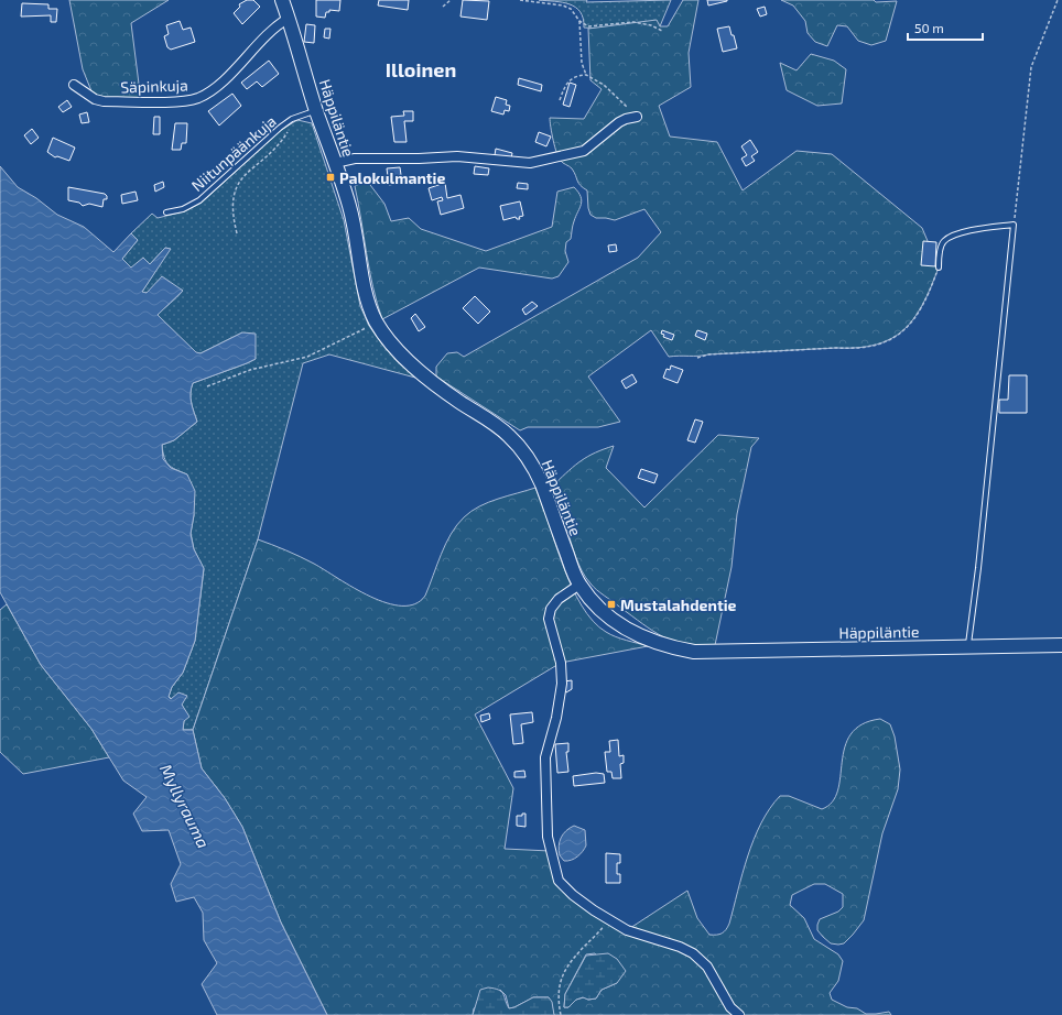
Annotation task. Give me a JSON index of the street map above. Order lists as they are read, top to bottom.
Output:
{
  "streets": {
    "street": ["Säpinkuja", "Häppiläntie"],
    "lane": ["Niitunpäänkuja"]
  },
  "crossings": [
    ["Säpinkuja", "Häppiläntie"],
    ["Häppiläntie", "Niitunpäänkuja"]
  ],
  "districts": ["Illoinen"],
  "water": ["Myllyrauma"],
  "places": {
    "transit": ["Palokulmantie", "Mustalahdentie"]
  },
  "scale_bar": "50 m"
}
